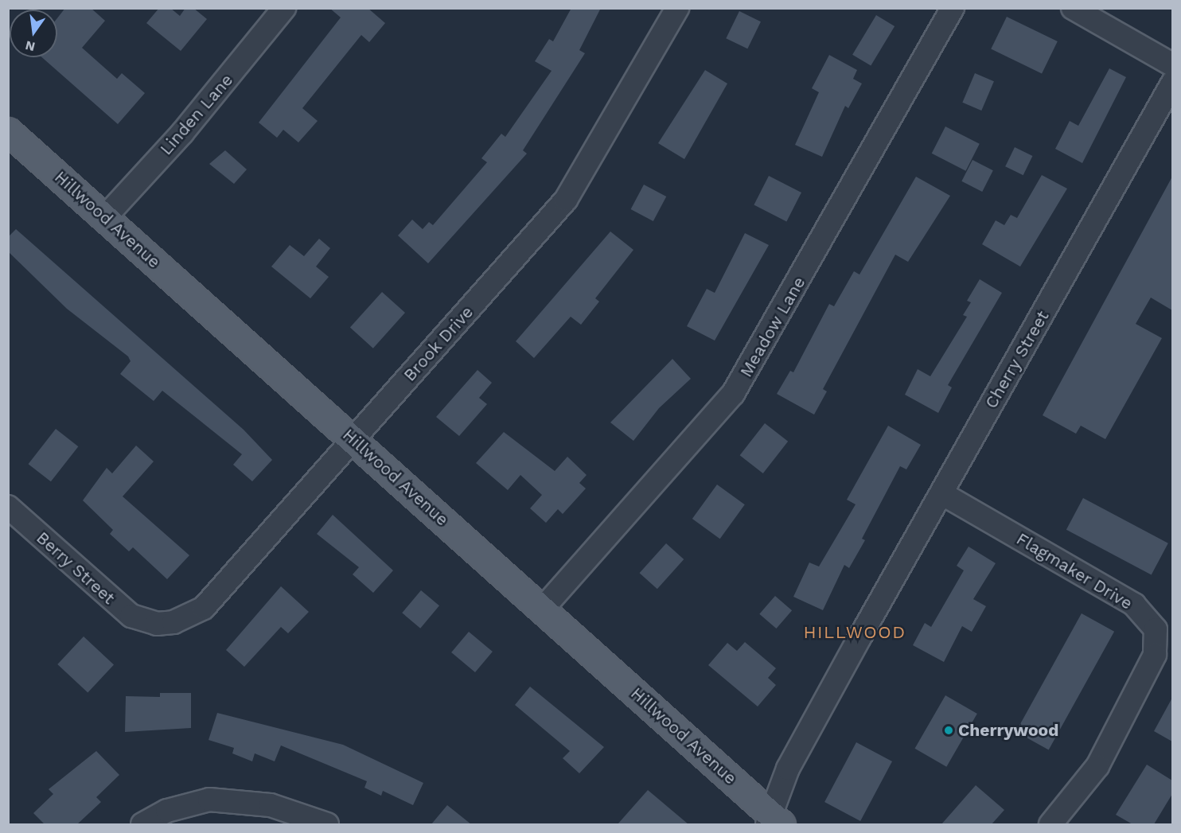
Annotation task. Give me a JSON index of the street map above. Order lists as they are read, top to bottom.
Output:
{
  "streets": {
    "main road": ["Hillwood Avenue"],
    "street": [
      "Linden Lane",
      "Meadow Lane",
      "Brook Drive",
      "Cherry Street",
      "Berry Street",
      "Flagmaker Drive"
    ]
  },
  "crossings": [
    ["Linden Lane", "Hillwood Avenue"],
    ["Hillwood Avenue", "Meadow Lane"],
    ["Hillwood Avenue", "Brook Drive"],
    ["Hillwood Avenue", "Cherry Street"],
    ["Brook Drive", "Berry Street"],
    ["Cherry Street", "Flagmaker Drive"]
  ],
  "districts": ["HILLWOOD"],
  "places": ["Cherrywood"],
  "north": "bottom"
}
